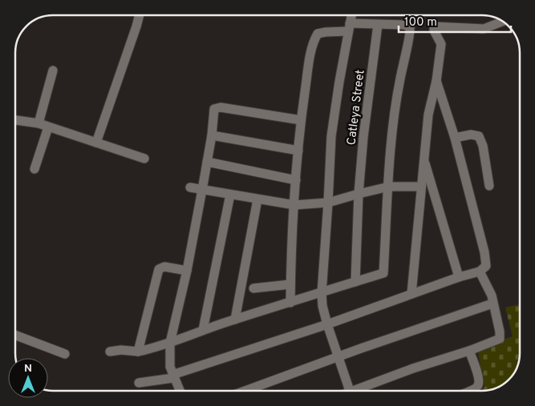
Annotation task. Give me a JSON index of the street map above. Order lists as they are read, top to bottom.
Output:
{
  "streets": {
    "street": ["Catleya Street"]
  },
  "scale_bar": "100 m",
  "north": "top"
}
